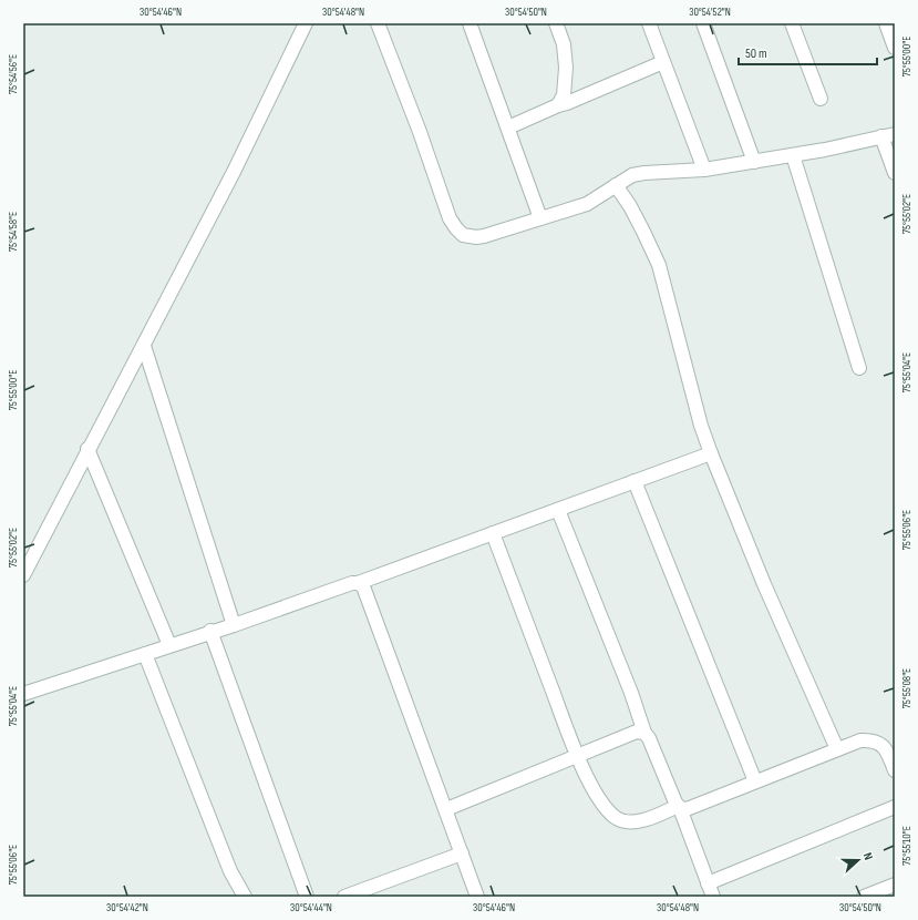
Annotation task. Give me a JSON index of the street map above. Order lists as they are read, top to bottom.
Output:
{
  "scale_bar": "50 m",
  "north": "right",
  "coordinates": [
    "30°54'46\"N",
    "30°54'48\"N",
    "30°54'50\"N",
    "30°54'52\"N",
    "75°55'00\"E",
    "75°54'56\"E",
    "75°55'02\"E",
    "75°54'58\"E",
    "75°55'04\"E",
    "75°55'06\"E",
    "75°55'08\"E",
    "75°55'10\"E",
    "30°54'42\"N",
    "30°54'44\"N"
  ]
}
